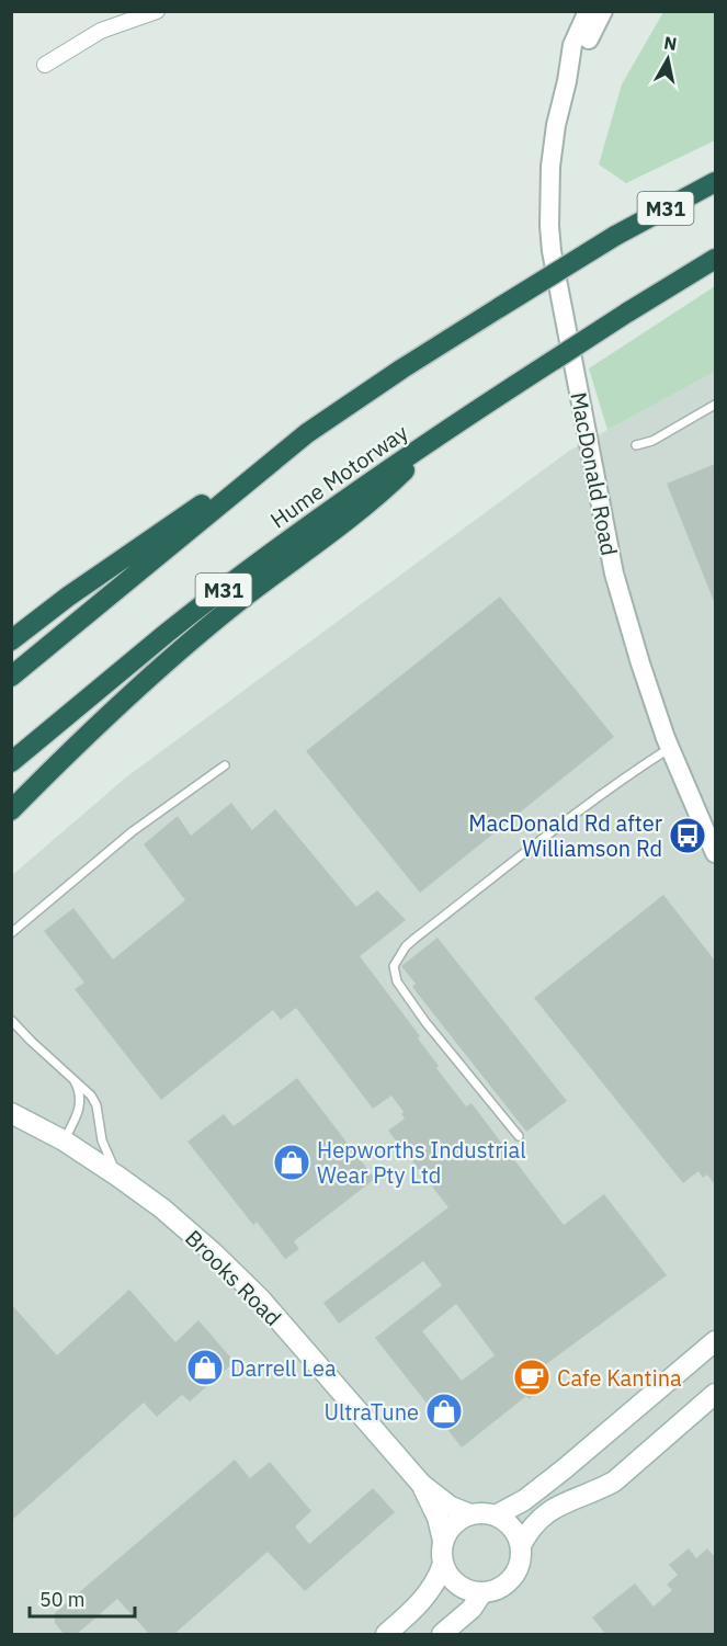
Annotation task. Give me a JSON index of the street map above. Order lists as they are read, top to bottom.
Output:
{
  "streets": {
    "highway": ["M31", "Hume Motorway"],
    "main road": ["Brooks Road"],
    "street": ["MacDonald Road"]
  },
  "places": {
    "bus stop": ["MacDonald Rd after Williamson Rd"],
    "shop": ["Hepworths Industrial Wear Pty Ltd", "Darrell Lea", "UltraTune"],
    "cafe": ["Cafe Kantina"]
  },
  "scale_bar": "50 m",
  "north": "top"
}
